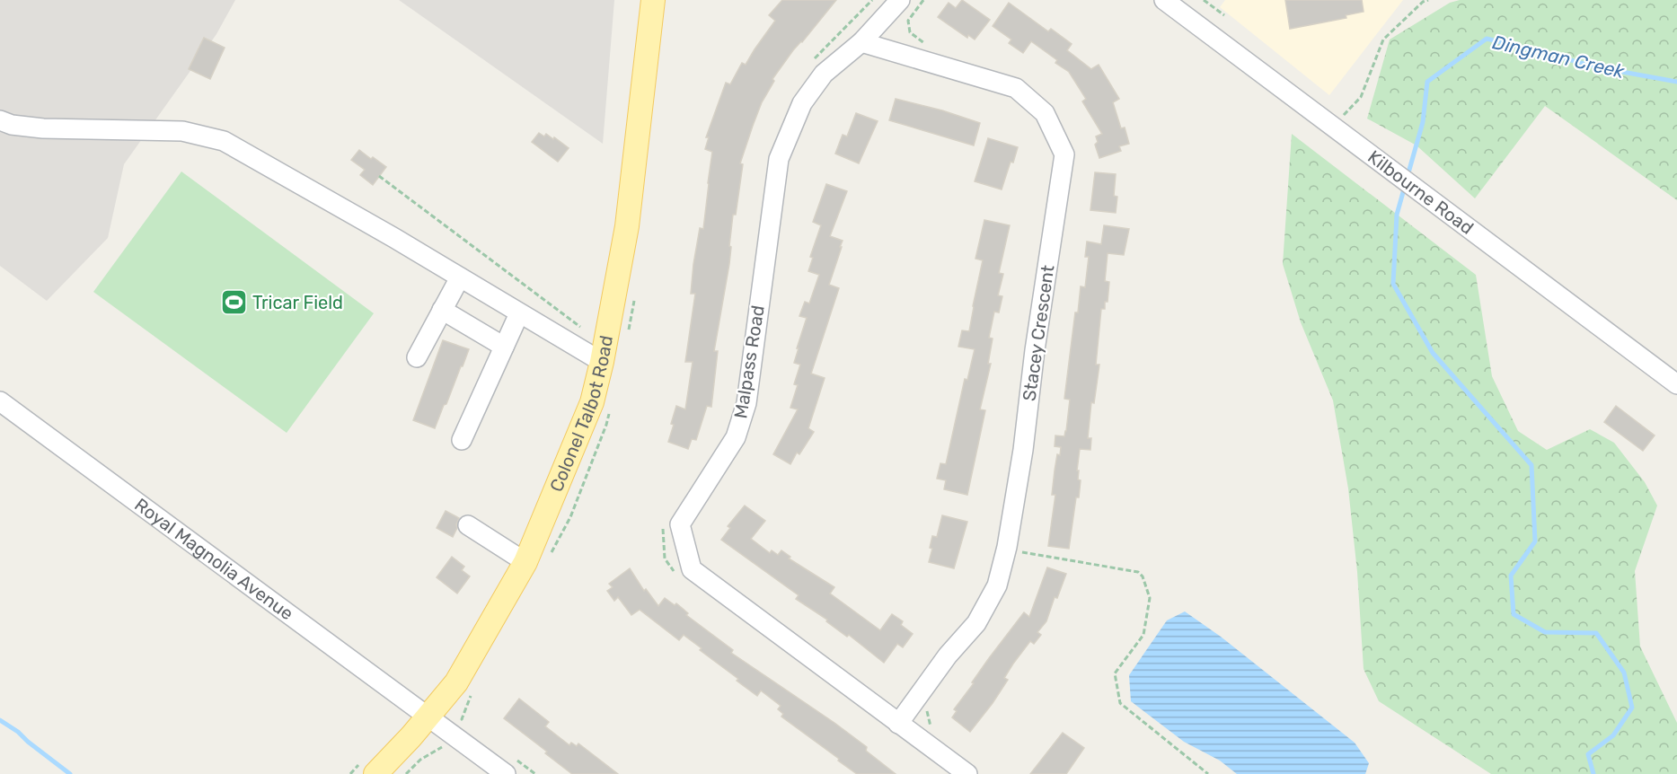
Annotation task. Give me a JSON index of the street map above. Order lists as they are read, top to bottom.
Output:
{
  "streets": {
    "main road": ["Colonel Talbot Road"],
    "street": [
      "Kilbourne Road",
      "Stacey Crescent",
      "Malpass Road",
      "Royal Magnolia Avenue"
    ]
  },
  "crossings": [
    ["Stacey Crescent", "Malpass Road"],
    ["Colonel Talbot Road", "Royal Magnolia Avenue"]
  ],
  "water": ["Dingman Creek"],
  "places": {
    "sports": ["Tricar Field"]
  }
}
